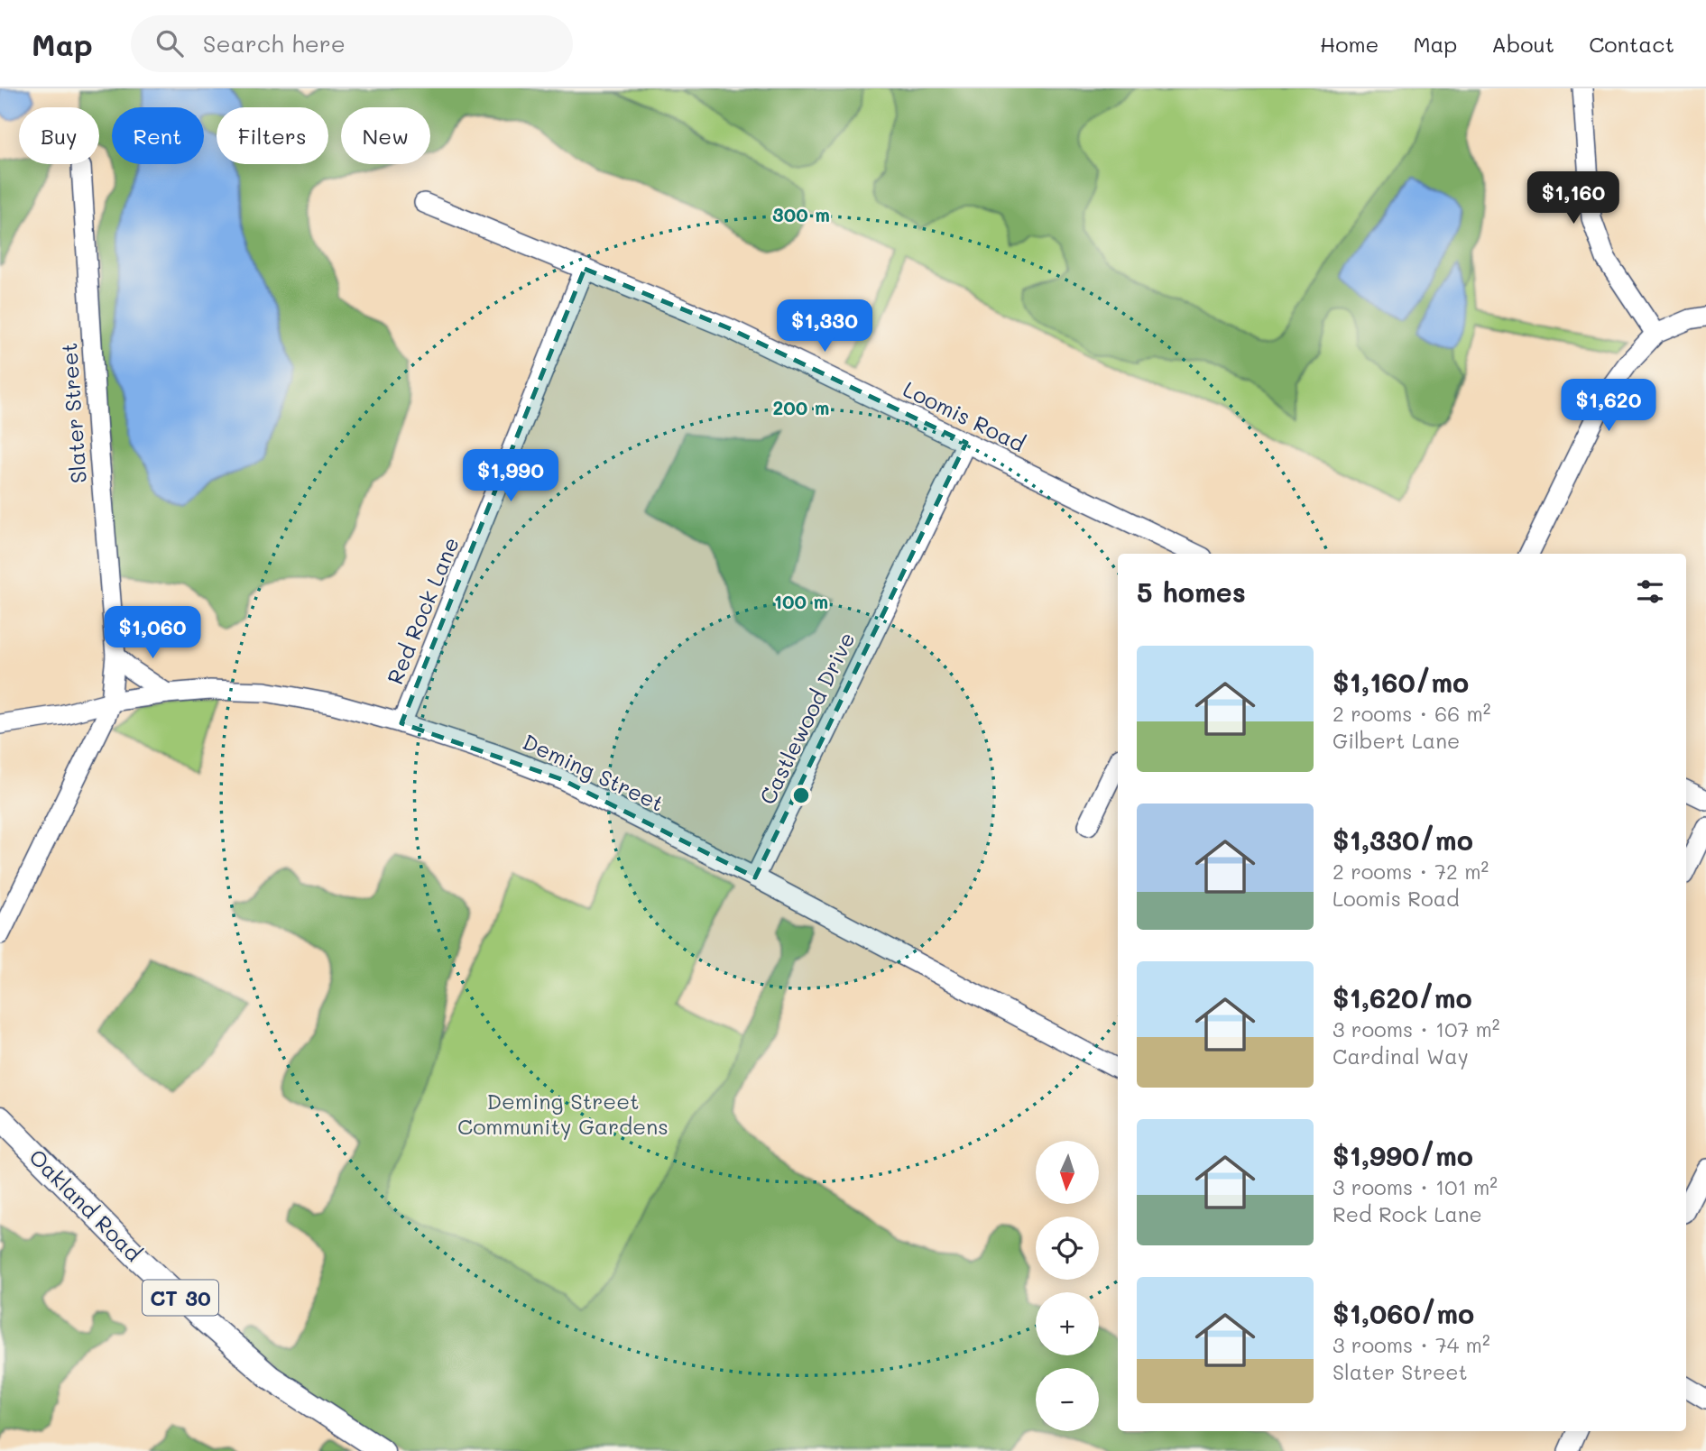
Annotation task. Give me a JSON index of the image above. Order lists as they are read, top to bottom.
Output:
{
  "streets": {
    "main road": ["Oakland Road", "CT 30"],
    "street": [
      "Slater Street",
      "Loomis Road",
      "Red Rock Lane",
      "Castlewood Drive",
      "Deming Street"
    ]
  },
  "crossings": [
    ["Slater Street", "Deming Street"],
    ["Loomis Road", "Red Rock Lane"],
    ["Loomis Road", "Castlewood Drive"],
    ["Red Rock Lane", "Deming Street"],
    ["Castlewood Drive", "Deming Street"]
  ],
  "parks": ["Deming Street Community Gardens"],
  "north": "bottom",
  "page": {
    "header": "Map",
    "search": "Search here",
    "nav": [
      "Home",
      "Map",
      "About",
      "Contact"
    ],
    "chip": [
      "Buy",
      "Rent",
      "Filters",
      "New"
    ],
    "price": [
      "$1,160",
      "$1,330",
      "$1,620",
      "$1,990",
      "$1,060"
    ],
    "heading": "5 homes",
    "list": [
      {
        "name": "$1,160/mo",
        "note": "2 rooms · 66 m² · Gilbert Lane"
      },
      {
        "name": "$1,330/mo",
        "note": "2 rooms · 72 m² · Loomis Road"
      },
      {
        "name": "$1,620/mo",
        "note": "3 rooms · 107 m² · Cardinal Way"
      },
      {
        "name": "$1,990/mo",
        "note": "3 rooms · 101 m² · Red Rock Lane"
      },
      {
        "name": "$1,060/mo",
        "note": "3 rooms · 74 m² · Slater Street"
      }
    ],
    "map_buttons": ["+", "−"]
  },
  "rings": ["300 m", "200 m", "100 m"]
}
